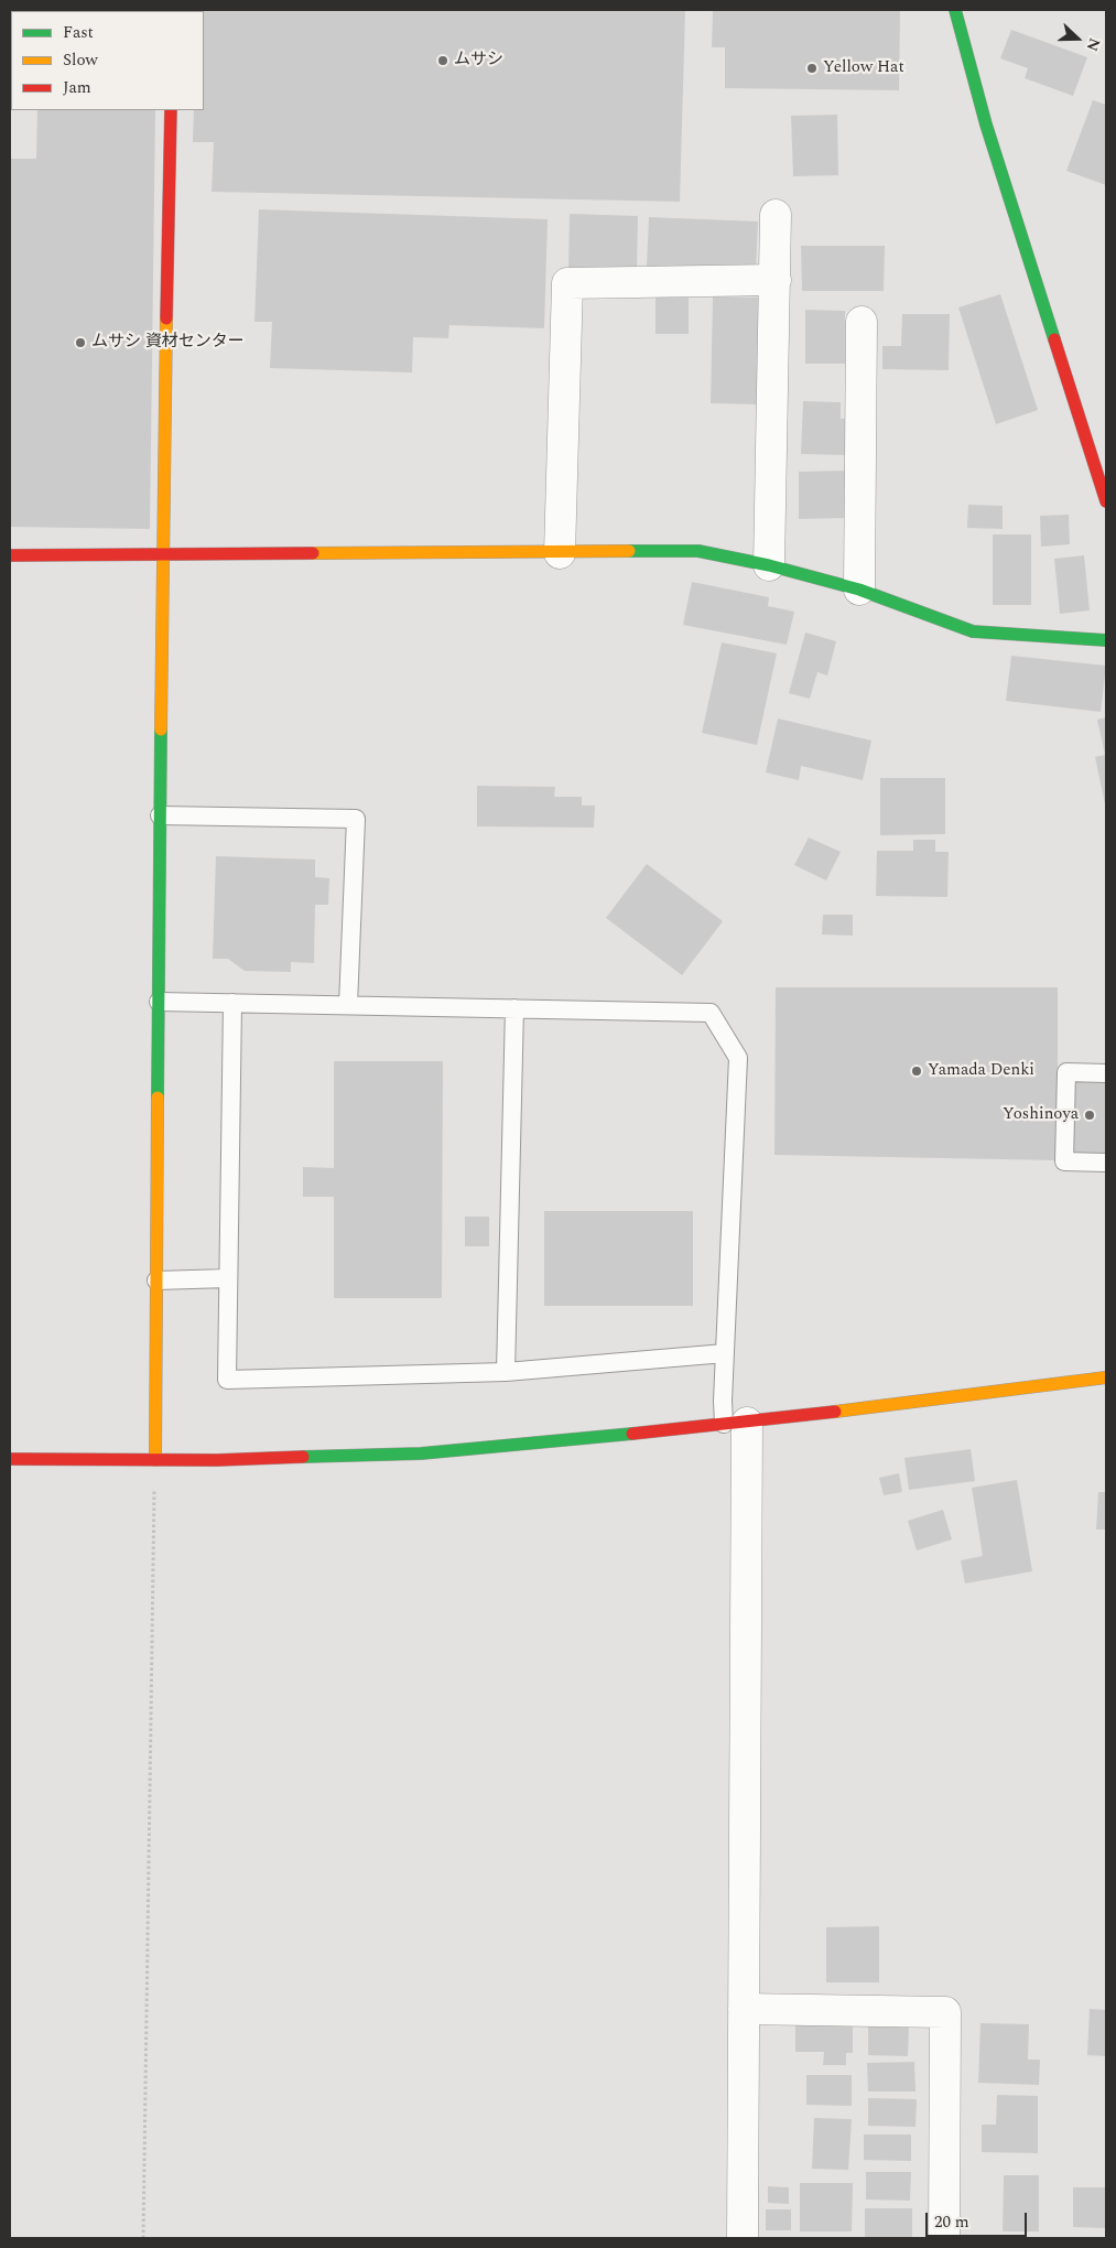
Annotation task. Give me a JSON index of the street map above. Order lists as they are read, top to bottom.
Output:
{
  "places": [
    "ムサシ",
    "Yellow Hat",
    "ムサシ 資材センター",
    "Yamada Denki",
    "Yoshinoya"
  ],
  "legend": ["Fast", "Slow", "Jam"],
  "scale_bar": "20 m",
  "north": "right"
}
